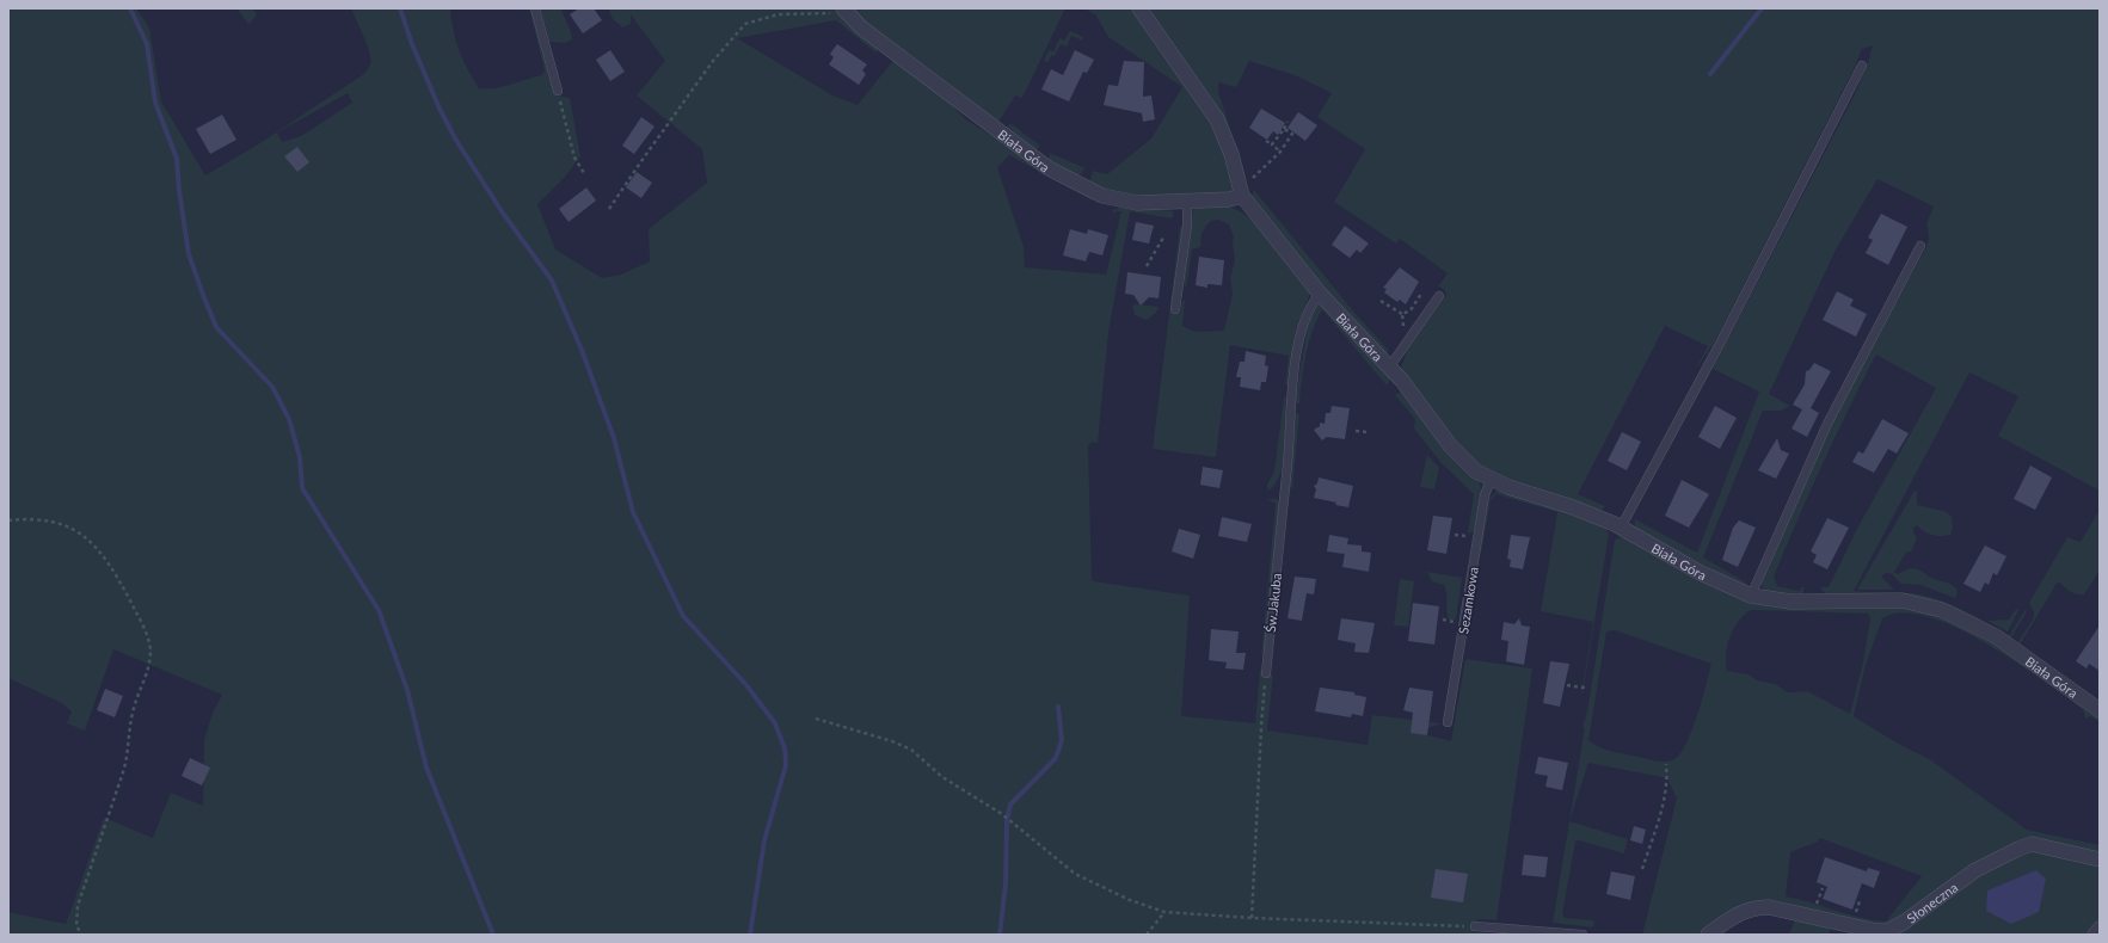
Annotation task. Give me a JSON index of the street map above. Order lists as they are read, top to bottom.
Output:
{
  "streets": {
    "street": ["Biała Góra", "Słoneczna"],
    "lane": ["Sezamkowa", "Św.Jakuba"]
  },
  "crossings": [
    ["Biała Góra", "Sezamkowa"],
    ["Biała Góra", "Św.Jakuba"]
  ]
}
